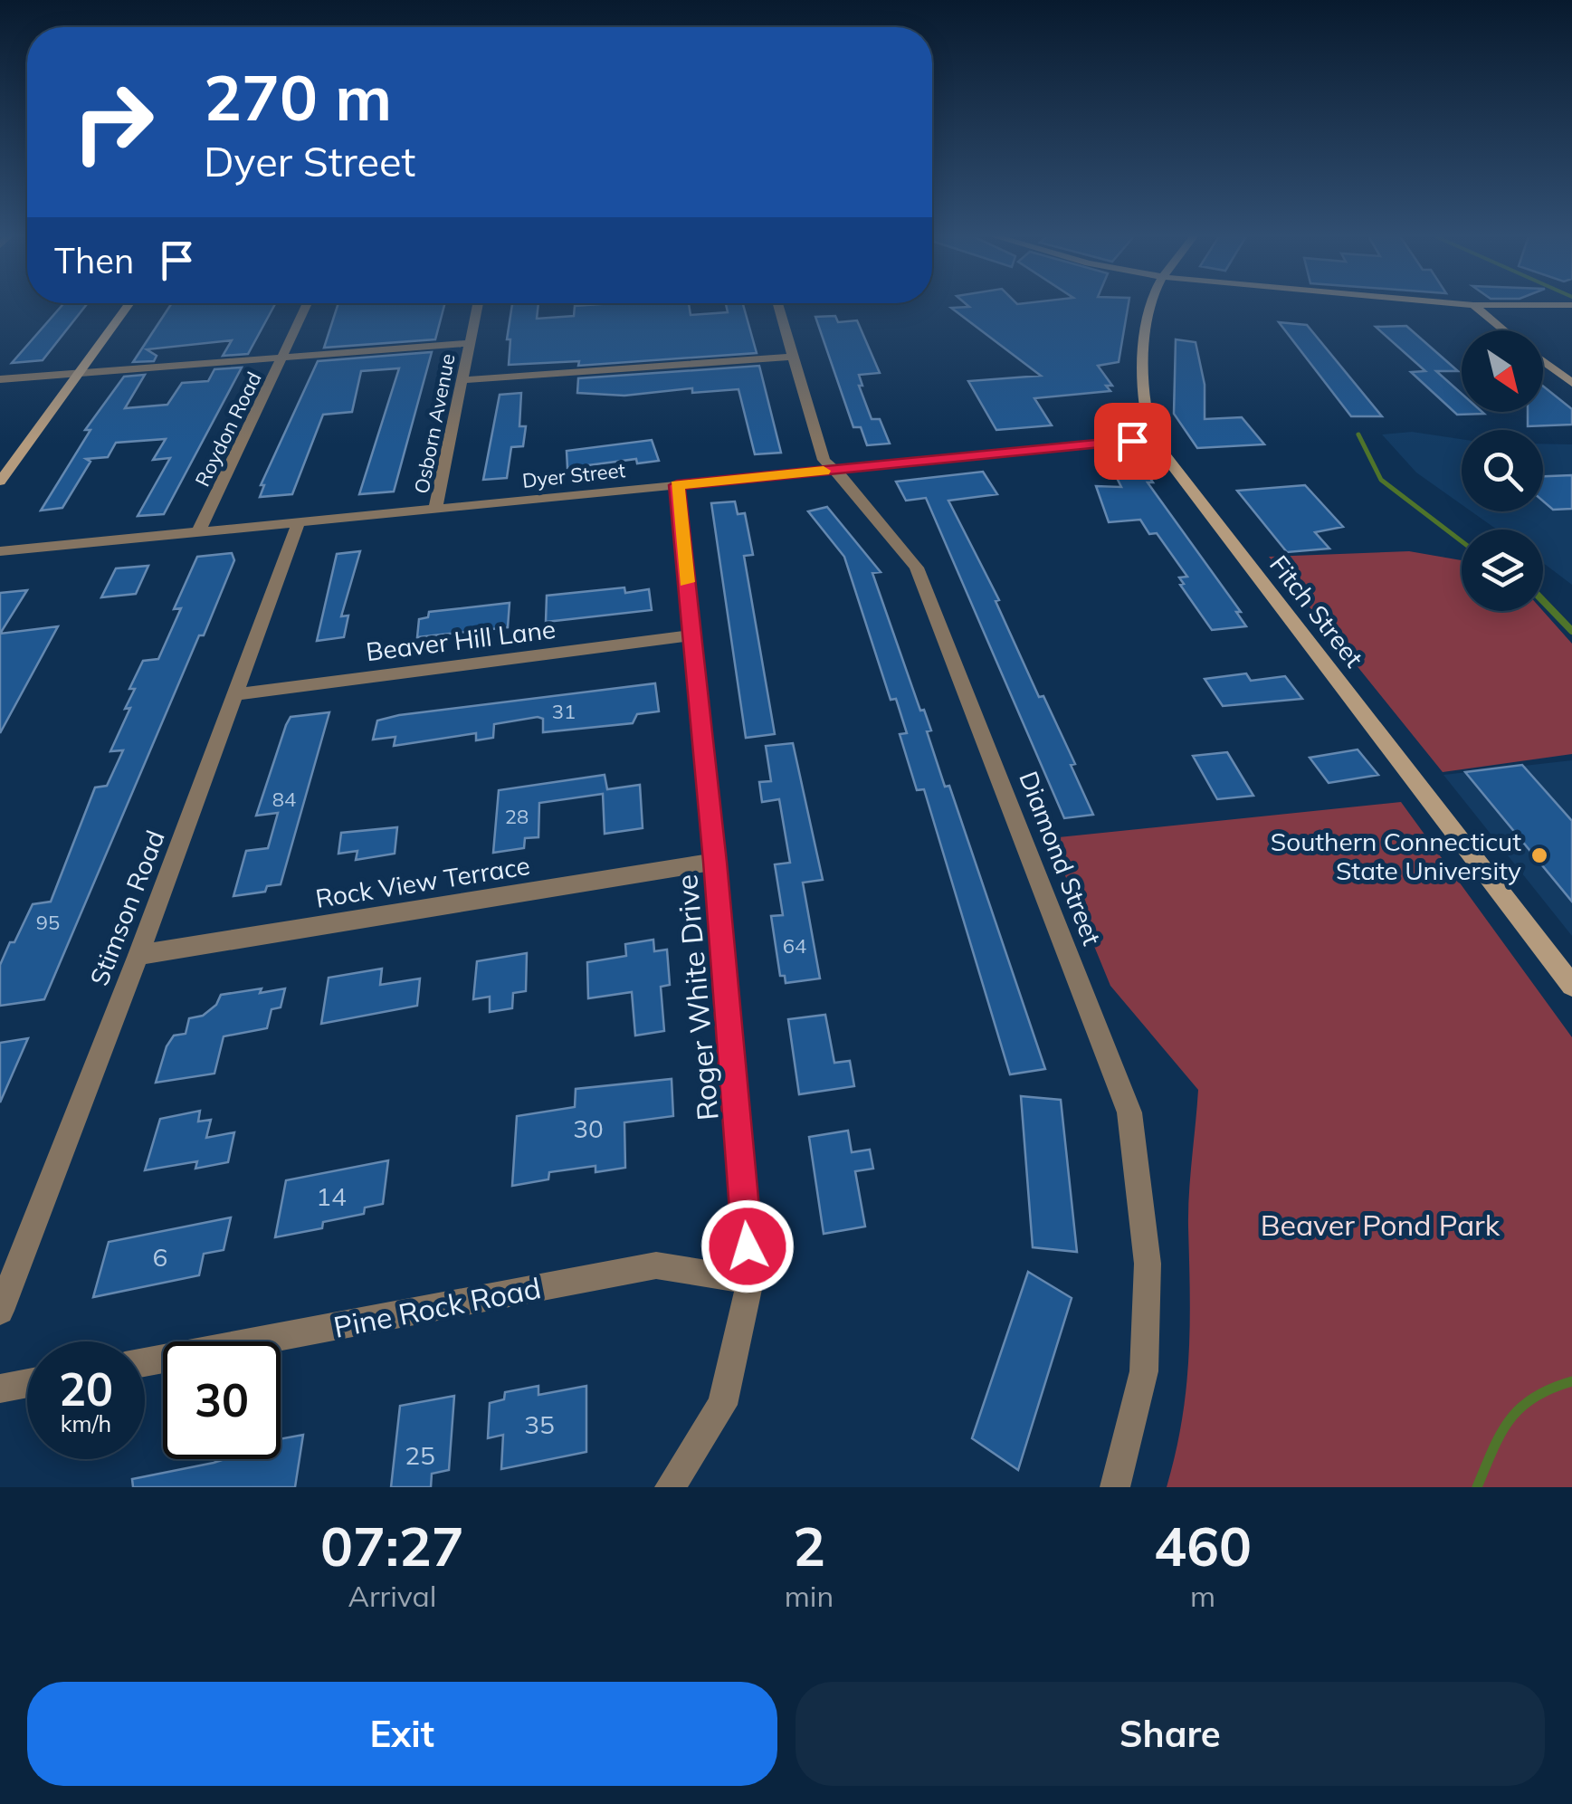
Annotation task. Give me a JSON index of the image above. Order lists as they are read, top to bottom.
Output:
{
  "streets": {
    "main road": ["Fitch Street"],
    "street": [
      "Osborn Avenue",
      "Roydon Road",
      "Dyer Street",
      "Beaver Hill Lane",
      "Diamond Street",
      "Rock View Terrace",
      "Stimson Road",
      "Roger White Drive",
      "Pine Rock Road"
    ]
  },
  "crossings": [
    ["Osborn Avenue", "Dyer Street"],
    ["Roydon Road", "Dyer Street"],
    ["Dyer Street", "Fitch Street"],
    ["Dyer Street", "Diamond Street"],
    ["Dyer Street", "Stimson Road"],
    ["Dyer Street", "Roger White Drive"],
    ["Beaver Hill Lane", "Stimson Road"],
    ["Beaver Hill Lane", "Roger White Drive"],
    ["Rock View Terrace", "Stimson Road"],
    ["Rock View Terrace", "Roger White Drive"],
    ["Roger White Drive", "Pine Rock Road"]
  ],
  "parks": ["Beaver Pond Park"],
  "places": ["Southern Connecticut State University"],
  "house_numbers": [
    "31",
    "84",
    "28",
    "95",
    "64",
    "30",
    "14",
    "6",
    "35",
    "25"
  ],
  "north": "bottom right",
  "page": {
    "turn": ["270 m", "Dyer Street"],
    "then": "Then",
    "speed": "20 km/h",
    "limit": "30",
    "eta": [
      "07:27",
      "Arrival",
      "2",
      "min",
      "460",
      "m"
    ],
    "buttons": ["Exit", "Share"]
  }
}
